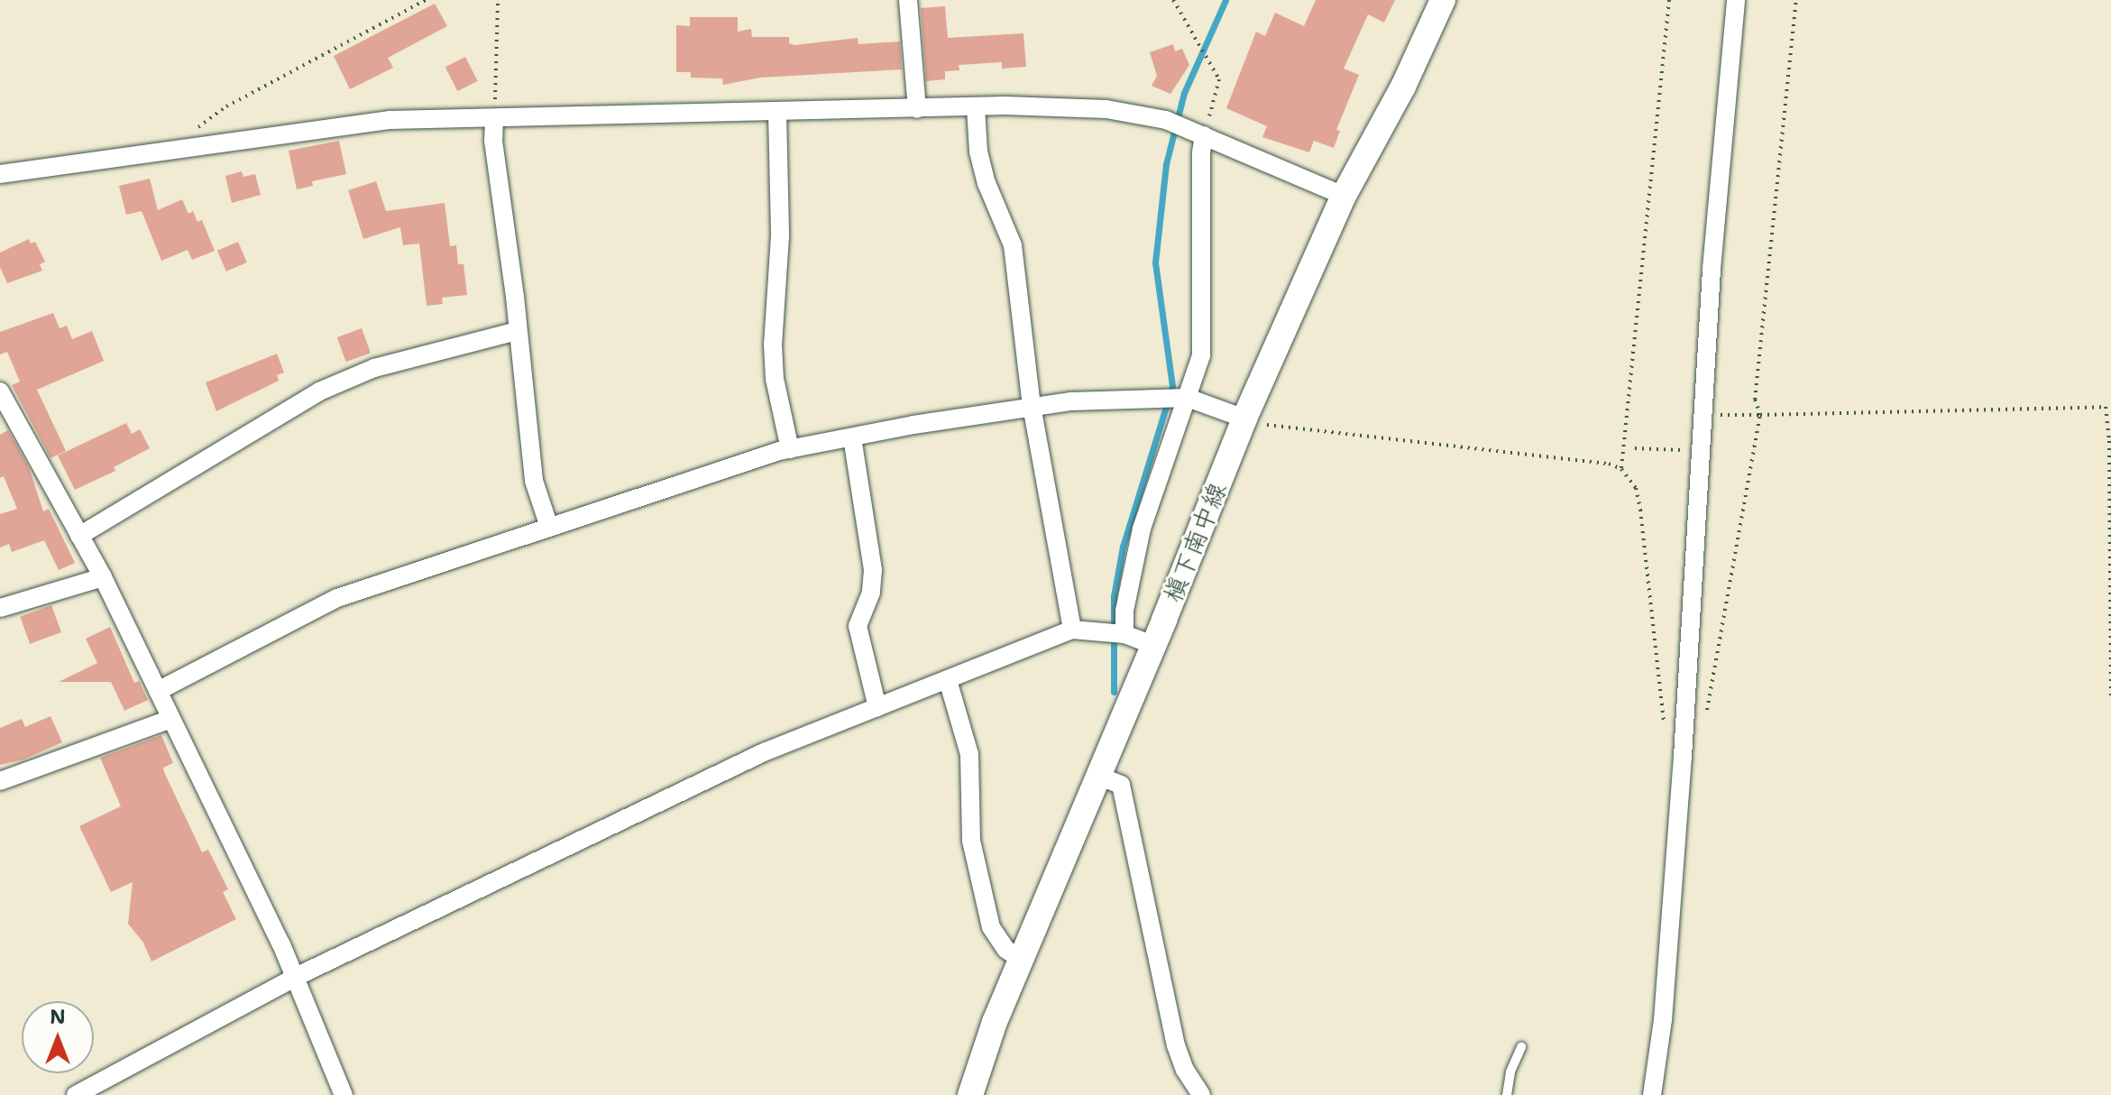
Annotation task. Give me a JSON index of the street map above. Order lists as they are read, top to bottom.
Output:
{
  "streets": {
    "main road": ["槇下南中線"]
  },
  "north": "top"
}
